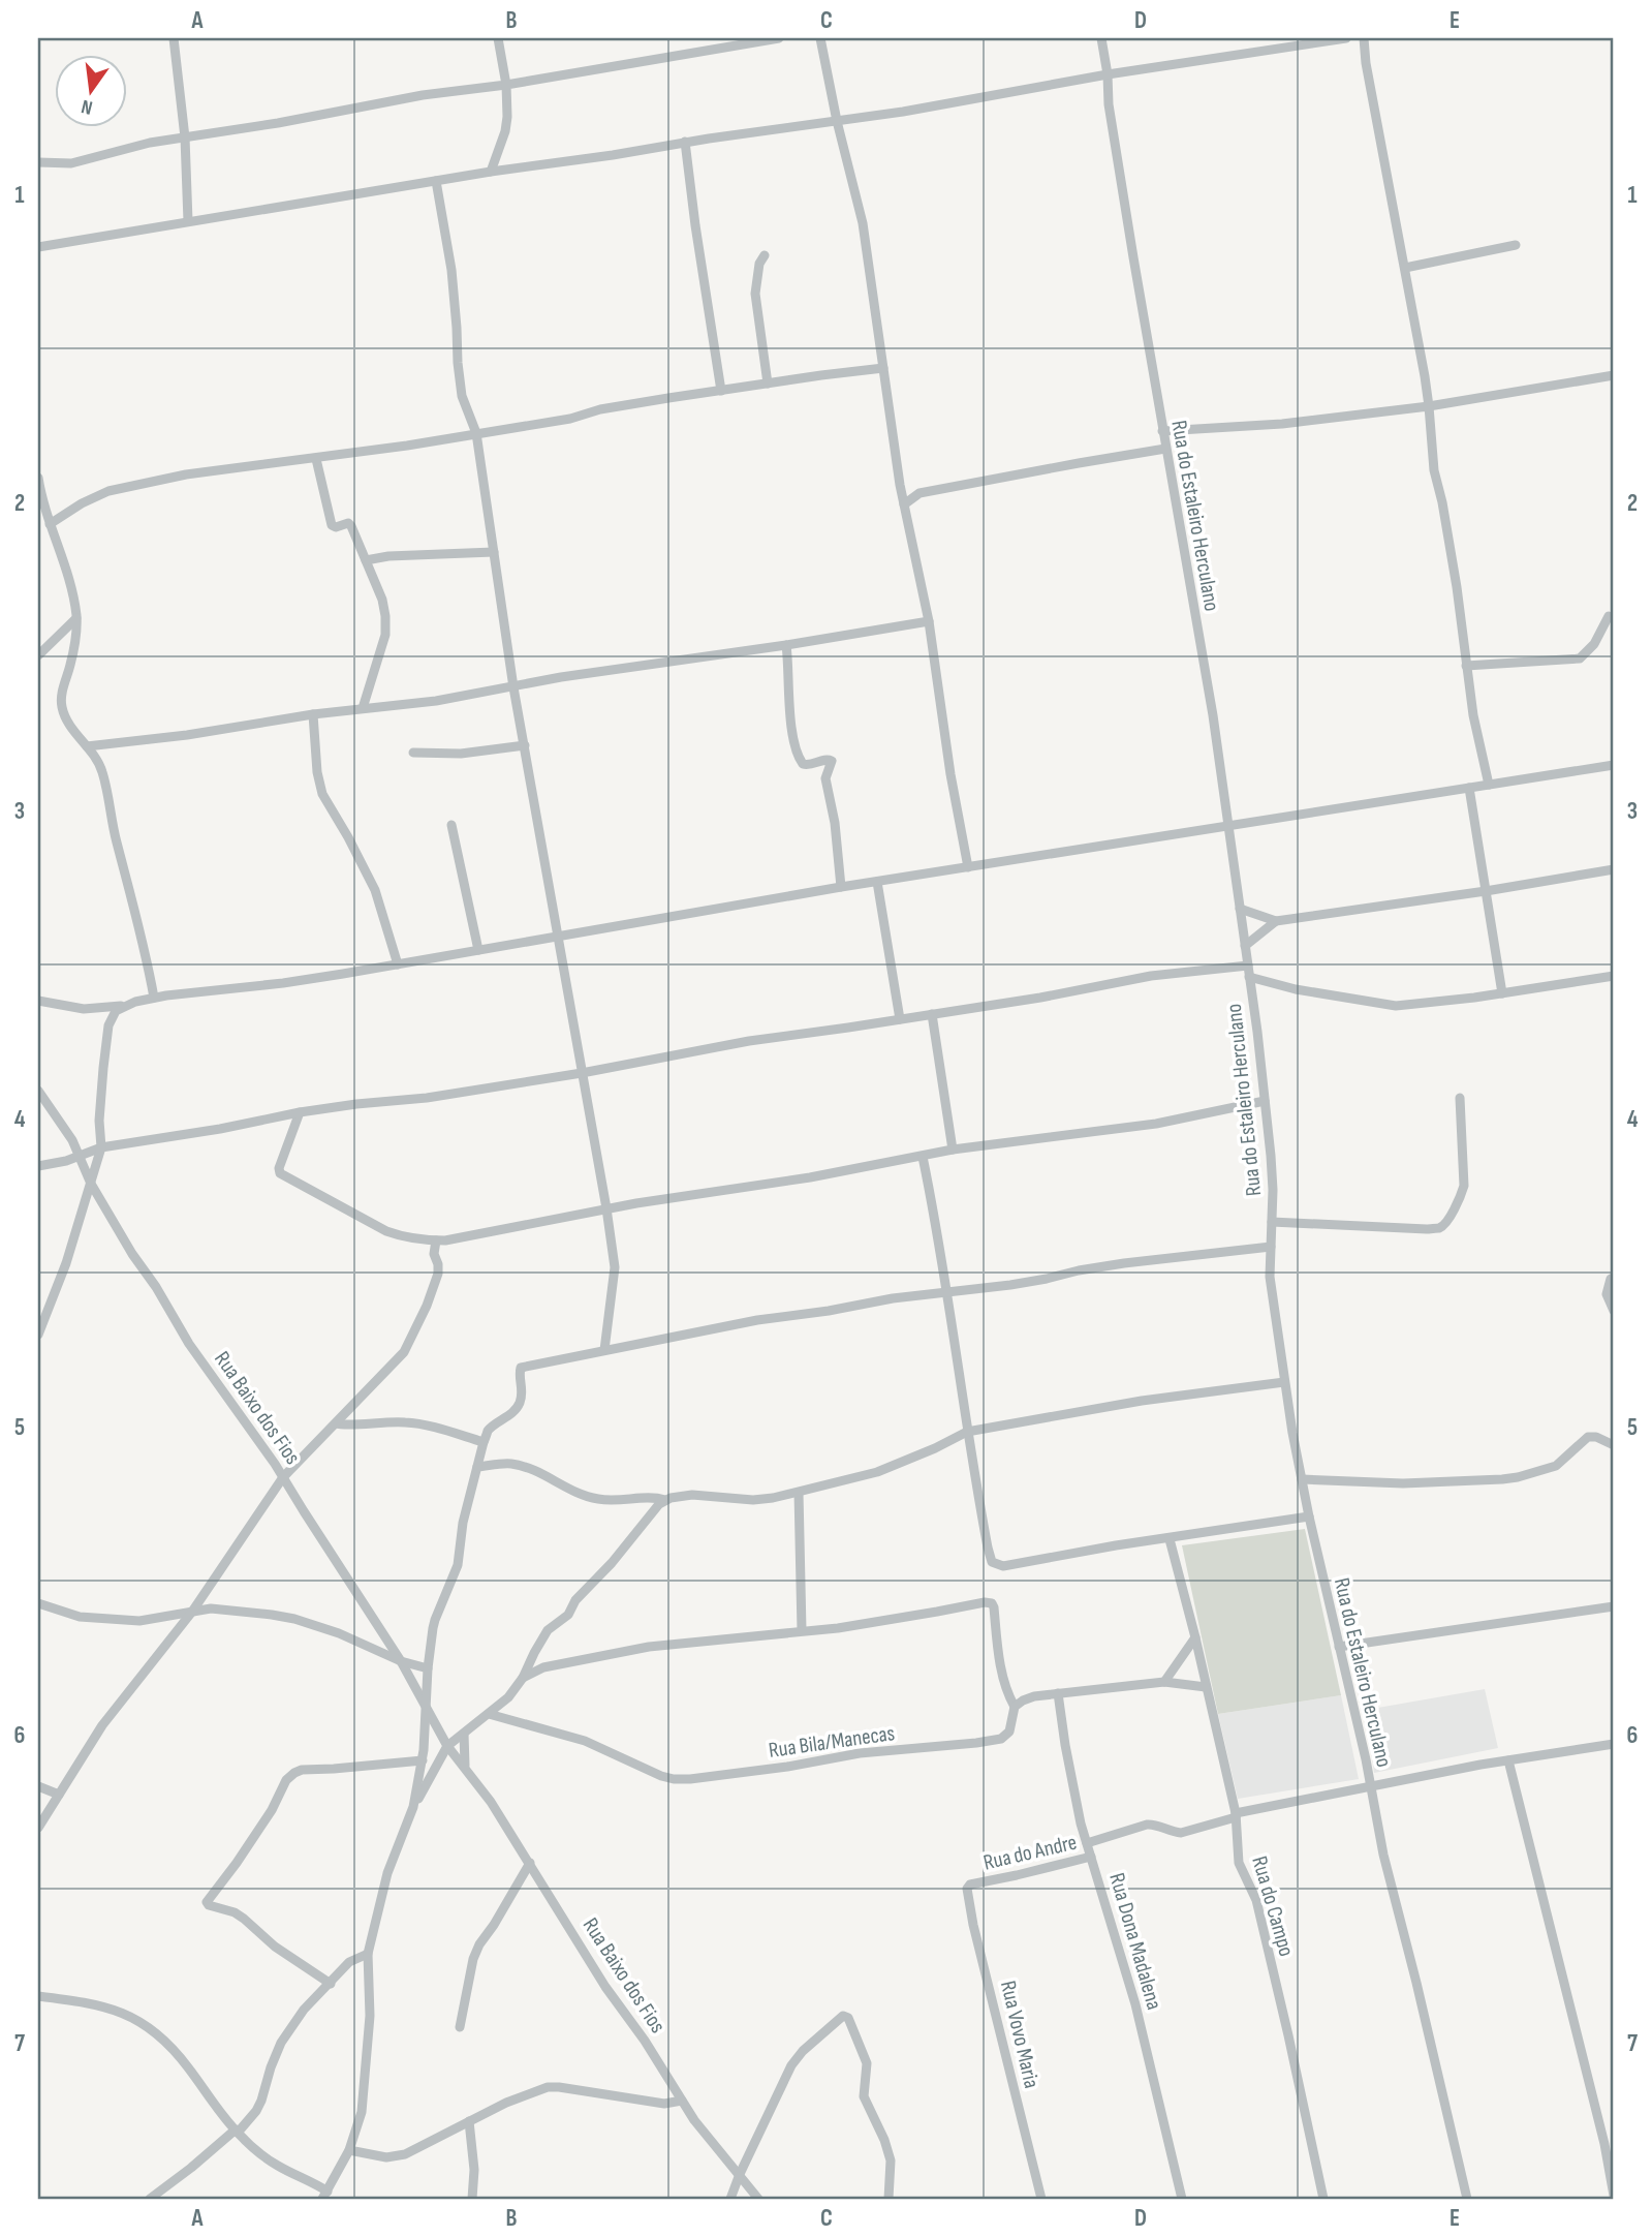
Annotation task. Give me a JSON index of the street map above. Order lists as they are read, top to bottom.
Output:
{
  "streets": {
    "street": [
      "Rua do Estaleiro Herculano",
      "Rua Baixo dos Fios",
      "Rua Bila/Manecas",
      "Rua do Andre",
      "Rua do Campo",
      "Rua Dona Madalena",
      "Rua Vovo Maria"
    ]
  },
  "crossings": [
    ["Rua do Andre", "Rua Dona Madalena"],
    ["Rua do Andre", "Rua Vovo Maria"]
  ],
  "north": "bottom",
  "grid": {
    "columns": [
      "A",
      "B",
      "C",
      "D",
      "E"
    ],
    "rows": [
      "1",
      "2",
      "3",
      "4",
      "5",
      "6",
      "7"
    ]
  }
}
